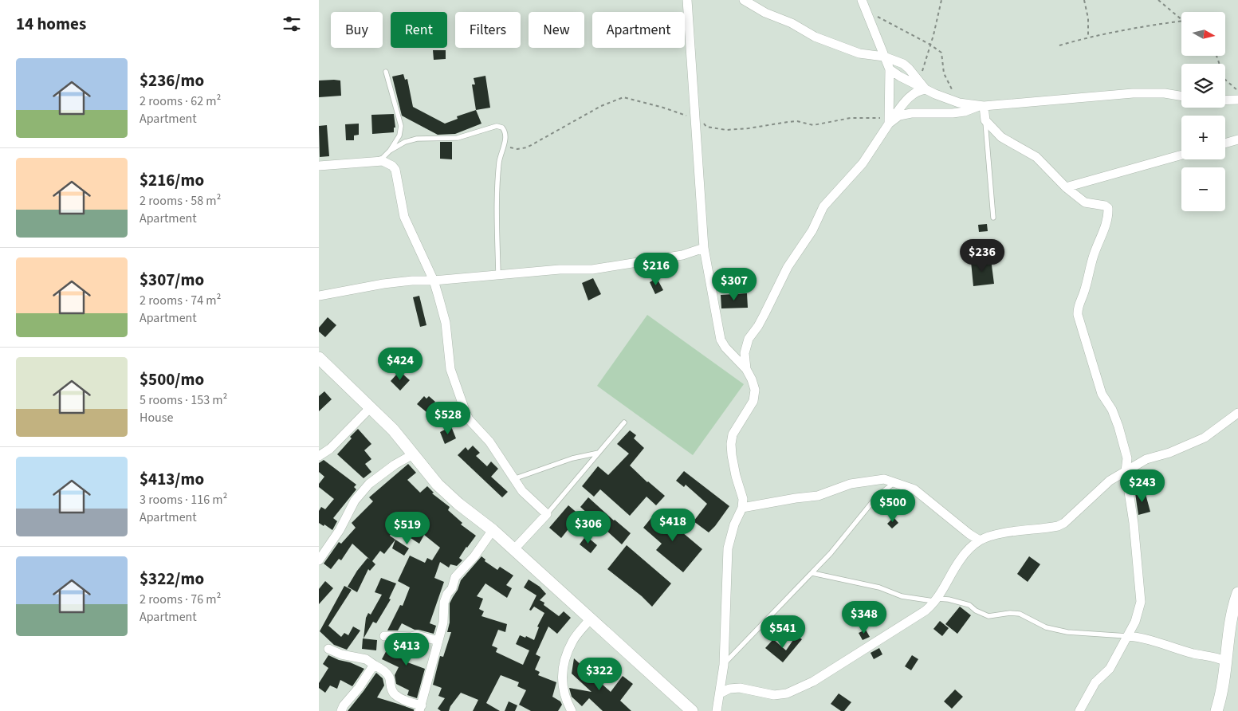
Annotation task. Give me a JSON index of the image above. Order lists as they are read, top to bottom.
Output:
{
  "north": "right",
  "page": {
    "heading": "14 homes",
    "map_buttons": ["+", "−"],
    "chip": [
      "Buy",
      "Rent",
      "Filters",
      "New",
      "Apartment"
    ],
    "list": [
      {
        "name": "$236/mo",
        "note": "2 rooms · 62 m² · Apartment"
      },
      {
        "name": "$216/mo",
        "note": "2 rooms · 58 m² · Apartment"
      },
      {
        "name": "$307/mo",
        "note": "2 rooms · 74 m² · Apartment"
      },
      {
        "name": "$500/mo",
        "note": "5 rooms · 153 m² · House"
      },
      {
        "name": "$413/mo",
        "note": "3 rooms · 116 m² · Apartment"
      },
      {
        "name": "$322/mo",
        "note": "2 rooms · 76 m² · Apartment"
      }
    ],
    "price": [
      "$236",
      "$216",
      "$307",
      "$424",
      "$528",
      "$243",
      "$500",
      "$418",
      "$306",
      "$519",
      "$348",
      "$541",
      "$413",
      "$322"
    ]
  }
}
